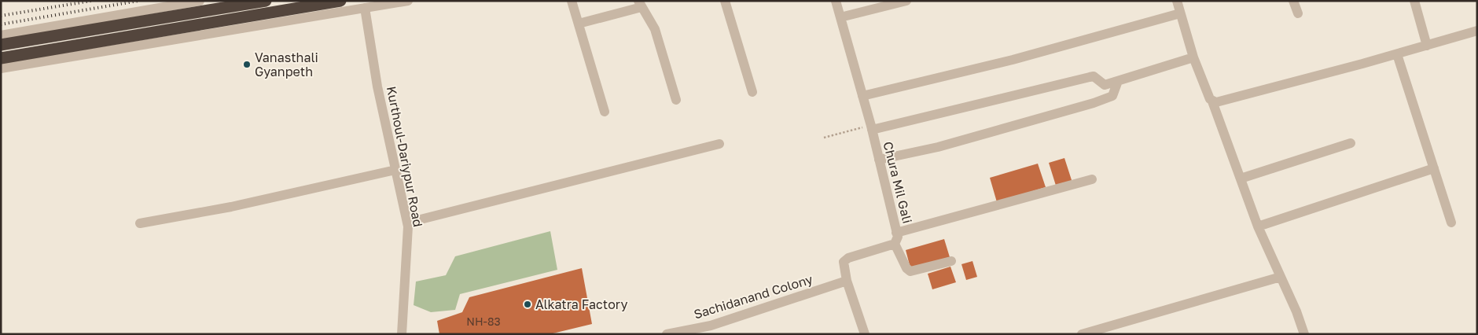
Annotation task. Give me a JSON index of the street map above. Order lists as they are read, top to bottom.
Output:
{
  "streets": {
    "street": ["Kurthoul-Dariypur Road", "Chura Mil Gali", "Sachidanand Colony"]
  },
  "places": ["Vanasthali Gyanpeth", "Alkatra Factory"],
  "house_numbers": ["NH-83"]
}
